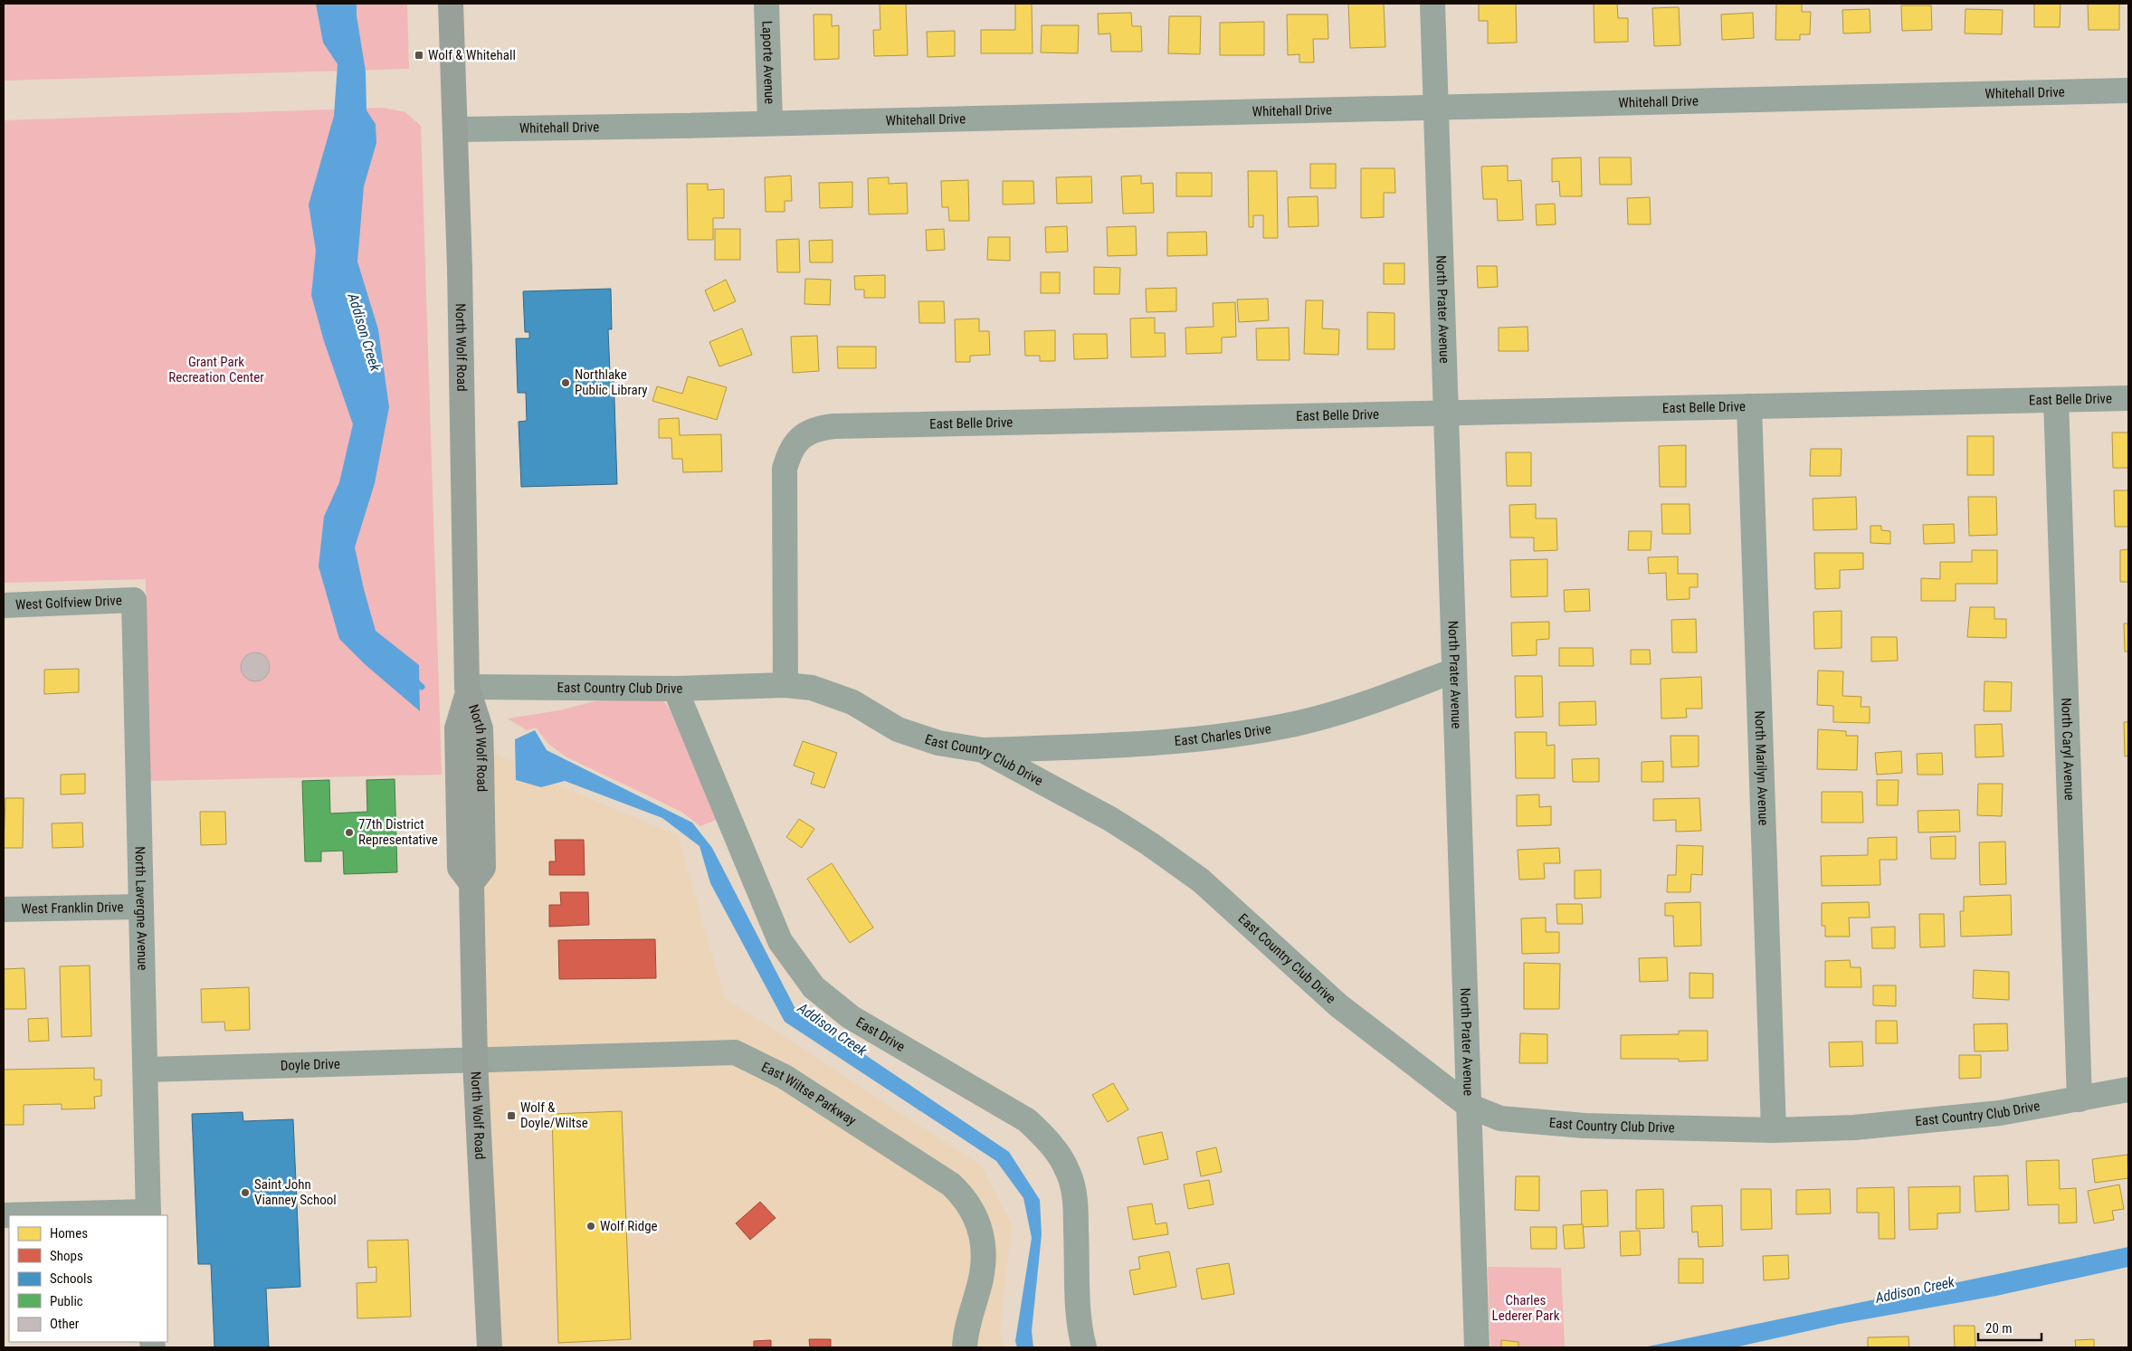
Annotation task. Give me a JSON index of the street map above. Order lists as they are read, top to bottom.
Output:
{
  "streets": {
    "main road": ["North Wolf Road"],
    "street": [
      "Laporte Avenue",
      "Whitehall Drive",
      "North Prater Avenue",
      "East Belle Drive",
      "West Golfview Drive",
      "East Country Club Drive",
      "East Charles Drive",
      "North Caryl Avenue",
      "North Marilyn Avenue",
      "West Franklin Drive",
      "North Lavergne Avenue",
      "East Drive",
      "Doyle Drive",
      "East Wiltse Parkway"
    ]
  },
  "crossings": [
    ["Laporte Avenue", "Whitehall Drive"],
    ["Whitehall Drive", "North Prater Avenue"],
    ["Whitehall Drive", "North Wolf Road"],
    ["North Prater Avenue", "East Belle Drive"],
    ["North Prater Avenue", "East Country Club Drive"],
    ["North Prater Avenue", "East Charles Drive"],
    ["North Wolf Road", "East Country Club Drive"],
    ["North Wolf Road", "Doyle Drive"],
    ["North Wolf Road", "East Wiltse Parkway"],
    ["East Belle Drive", "East Country Club Drive"],
    ["East Belle Drive", "North Caryl Avenue"],
    ["East Belle Drive", "North Marilyn Avenue"],
    ["West Golfview Drive", "North Lavergne Avenue"],
    ["East Country Club Drive", "East Charles Drive"],
    ["East Country Club Drive", "North Caryl Avenue"],
    ["East Country Club Drive", "North Marilyn Avenue"],
    ["East Country Club Drive", "East Drive"],
    ["West Franklin Drive", "North Lavergne Avenue"],
    ["North Lavergne Avenue", "Doyle Drive"],
    ["Doyle Drive", "East Wiltse Parkway"]
  ],
  "water": ["Addison Creek"],
  "parks": ["Grant Park Recreation Center", "Charles Lederer Park"],
  "places": {
    "transit": ["Wolf & Whitehall", "Wolf & Doyle/Wiltse"],
    "other": [
      "Northlake Public Library",
      "77th District Representative",
      "Saint John Vianney School",
      "Wolf Ridge"
    ]
  },
  "legend": [
    "Homes",
    "Shops",
    "Schools",
    "Public",
    "Other"
  ],
  "scale_bar": "20 m"
}
